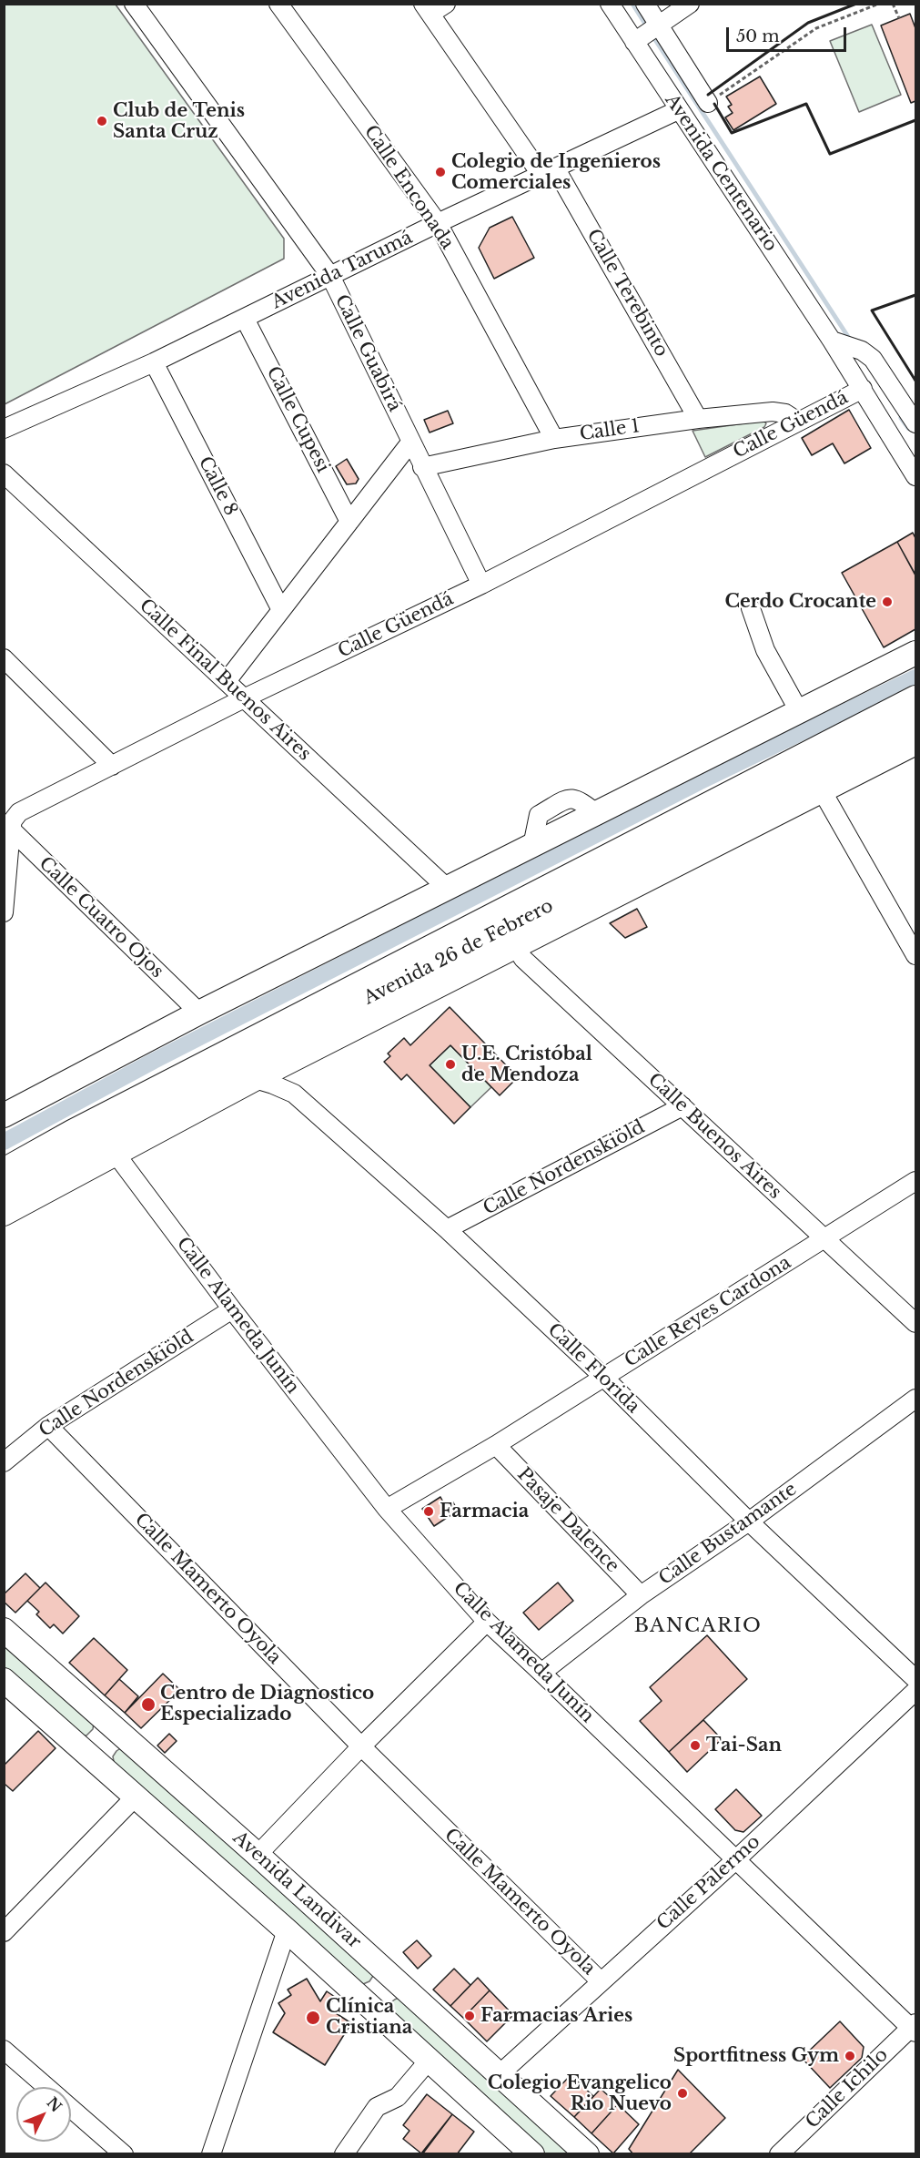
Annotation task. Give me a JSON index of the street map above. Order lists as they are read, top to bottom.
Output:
{
  "streets": {
    "main road": ["Avenida 26 de Febrero", "Avenida Landivar"],
    "street": [
      "Avenida Centenario",
      "Calle Enconada",
      "Avenida Tarumá",
      "Calle Terebinto",
      "Calle Guabirá",
      "Calle Cupesi",
      "Calle Güendá",
      "Calle 1",
      "Calle 8",
      "Calle Final Buenos Aires",
      "Calle Cuatro Ojos",
      "Calle Buenos Aires",
      "Calle Nordenskiöld",
      "Calle Reyes Cardona",
      "Calle Alameda Junín",
      "Calle Florida",
      "Pasaje Dalence",
      "Calle Bustamante",
      "Calle Mamerto Oyola",
      "Calle Palermo",
      "Calle Ichilo"
    ]
  },
  "crossings": [
    ["Avenida Centenario", "Avenida Tarumá"],
    ["Avenida Centenario", "Calle Güendá"],
    ["Calle Enconada", "Avenida Tarumá"],
    ["Calle Enconada", "Calle 1"],
    ["Avenida Tarumá", "Calle Terebinto"],
    ["Avenida Tarumá", "Calle Guabirá"],
    ["Avenida Tarumá", "Calle Cupesi"],
    ["Avenida Tarumá", "Calle 8"],
    ["Calle Terebinto", "Calle 1"],
    ["Calle Guabirá", "Calle Güendá"],
    ["Calle Guabirá", "Calle 1"],
    ["Calle Güendá", "Calle 1"],
    ["Calle Güendá", "Calle Final Buenos Aires"],
    ["Calle Güendá", "Calle Cuatro Ojos"],
    ["Avenida 26 de Febrero", "Calle Buenos Aires"],
    ["Avenida 26 de Febrero", "Calle Alameda Junín"],
    ["Avenida 26 de Febrero", "Calle Florida"],
    ["Calle Buenos Aires", "Calle Nordenskiöld"],
    ["Calle Buenos Aires", "Calle Reyes Cardona"],
    ["Calle Nordenskiöld", "Calle Alameda Junín"],
    ["Calle Nordenskiöld", "Calle Florida"],
    ["Calle Nordenskiöld", "Calle Mamerto Oyola"],
    ["Calle Reyes Cardona", "Calle Alameda Junín"],
    ["Calle Reyes Cardona", "Calle Florida"],
    ["Calle Reyes Cardona", "Pasaje Dalence"],
    ["Calle Alameda Junín", "Calle Bustamante"],
    ["Calle Alameda Junín", "Calle Palermo"],
    ["Calle Alameda Junín", "Calle Ichilo"],
    ["Calle Florida", "Calle Bustamante"],
    ["Pasaje Dalence", "Calle Bustamante"],
    ["Calle Mamerto Oyola", "Calle Palermo"],
    ["Calle Palermo", "Avenida Landivar"]
  ],
  "districts": ["BANCARIO"],
  "places": [
    "Club de Tenis Santa Cruz",
    "Colegio de Ingenieros Comerciales",
    "Cerdo Crocante",
    "U.E. Cristóbal de Mendoza",
    "Farmacia",
    "Centro de Diagnostico Especializado",
    "Tai-San",
    "Farmacias Aries",
    "Clínica Cristiana",
    "Sportfitness Gym",
    "Colegio Evangelico Rio Nuevo"
  ],
  "scale_bar": "50 m",
  "north": "top right"
}
